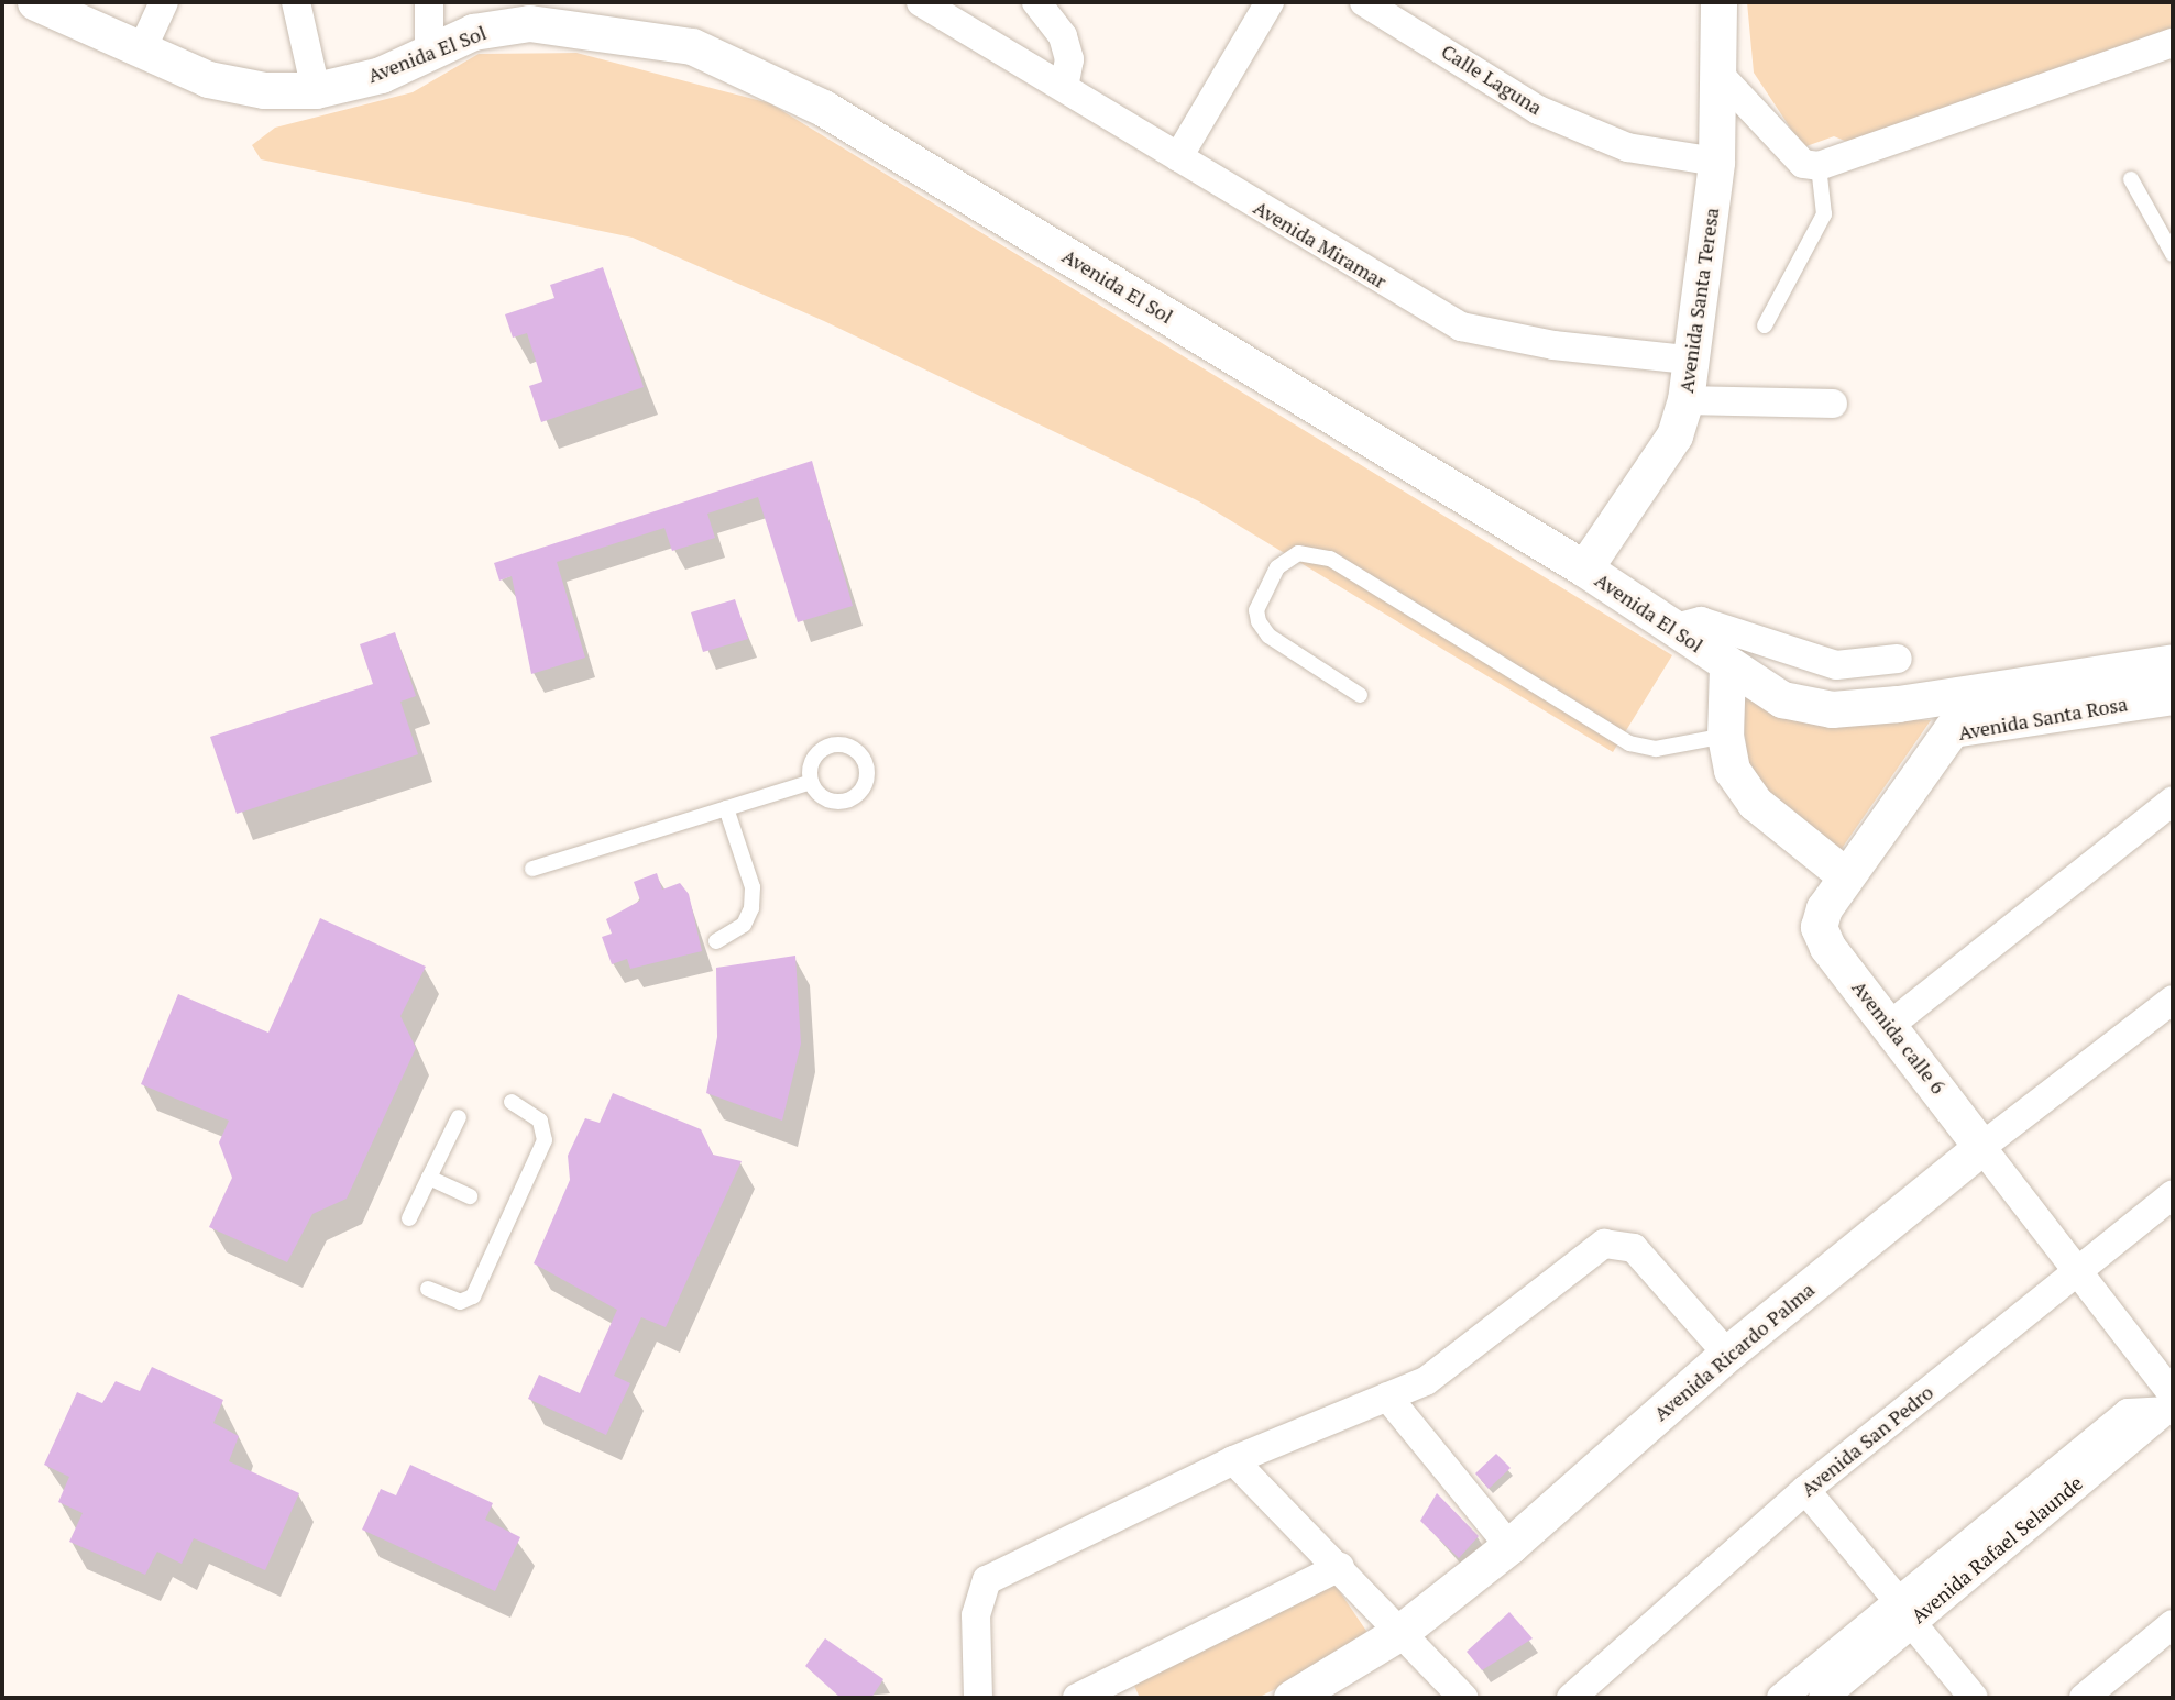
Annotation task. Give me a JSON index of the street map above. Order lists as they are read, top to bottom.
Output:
{
  "streets": {
    "street": [
      "Avenida El Sol",
      "Calle Laguna",
      "Avenida Miramar",
      "Avenida Santa Teresa",
      "Avenida Santa Rosa",
      "Avemida calle 6",
      "Avenida Ricardo Palma",
      "Avenida San Pedro",
      "Avenida Rafael Selaunde"
    ]
  },
  "crossings": [
    ["Avenida El Sol", "Avenida Santa Teresa"],
    ["Calle Laguna", "Avenida Santa Teresa"],
    ["Avenida Miramar", "Avenida Santa Teresa"],
    ["Avenida Santa Rosa", "Avemida calle 6"],
    ["Avemida calle 6", "Avenida Ricardo Palma"]
  ]
}
